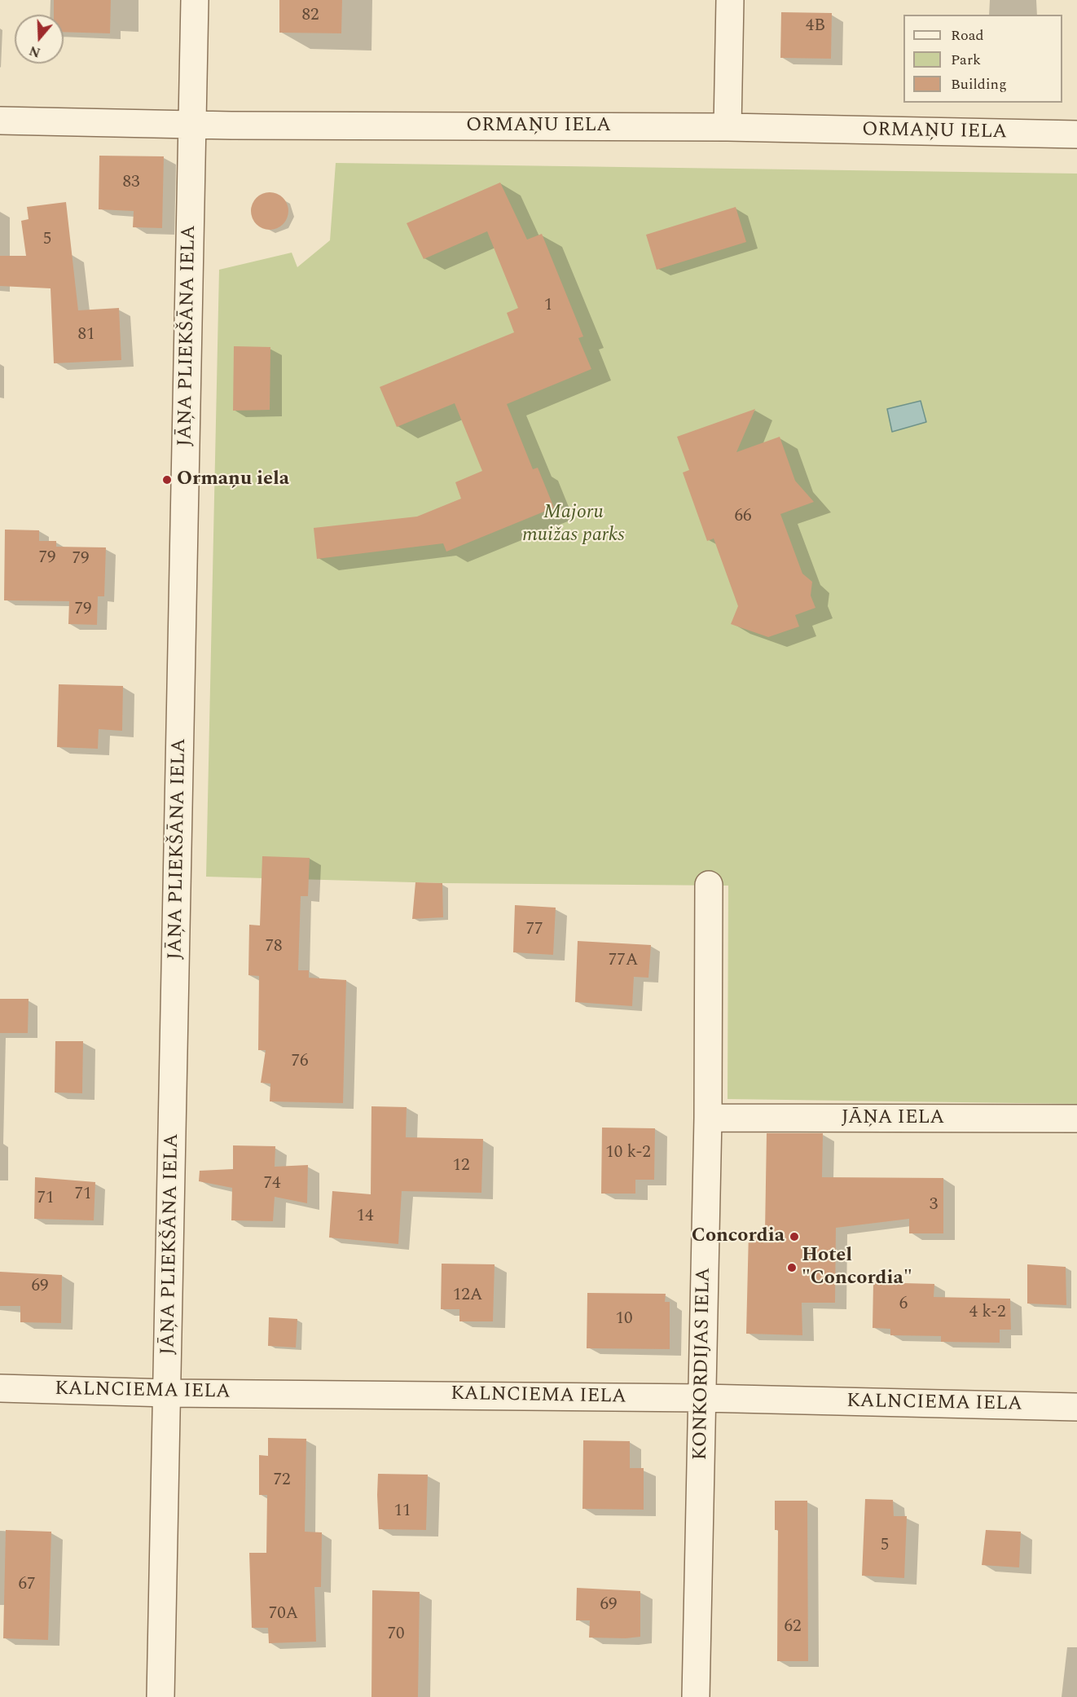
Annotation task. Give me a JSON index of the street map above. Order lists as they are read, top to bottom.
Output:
{
  "streets": {
    "street": [
      "ORMAŅU IELA",
      "JĀŅA PLIEKŠĀNA IELA",
      "JĀŅA IELA",
      "KONKORDIJAS IELA",
      "KALNCIEMA IELA"
    ]
  },
  "crossings": [
    ["ORMAŅU IELA", "JĀŅA PLIEKŠĀNA IELA"],
    ["JĀŅA PLIEKŠĀNA IELA", "KALNCIEMA IELA"],
    ["JĀŅA IELA", "KONKORDIJAS IELA"],
    ["KONKORDIJAS IELA", "KALNCIEMA IELA"]
  ],
  "parks": ["Majoru muižas parks"],
  "places": ["Ormaņu iela", "Concordia", "Hotel \"Concordia\""],
  "house_numbers": [
    "82",
    "4B",
    "83",
    "5",
    "1",
    "81",
    "66",
    "79",
    "79",
    "79",
    "77",
    "78",
    "77A",
    "76",
    "10 k-2",
    "12",
    "74",
    "71",
    "71",
    "3",
    "14",
    "69",
    "12A",
    "6",
    "4 k-2",
    "10",
    "72",
    "11",
    "5",
    "67",
    "69",
    "70A",
    "62",
    "70"
  ],
  "legend": ["Road", "Park", "Building"],
  "north": "bottom"
}
